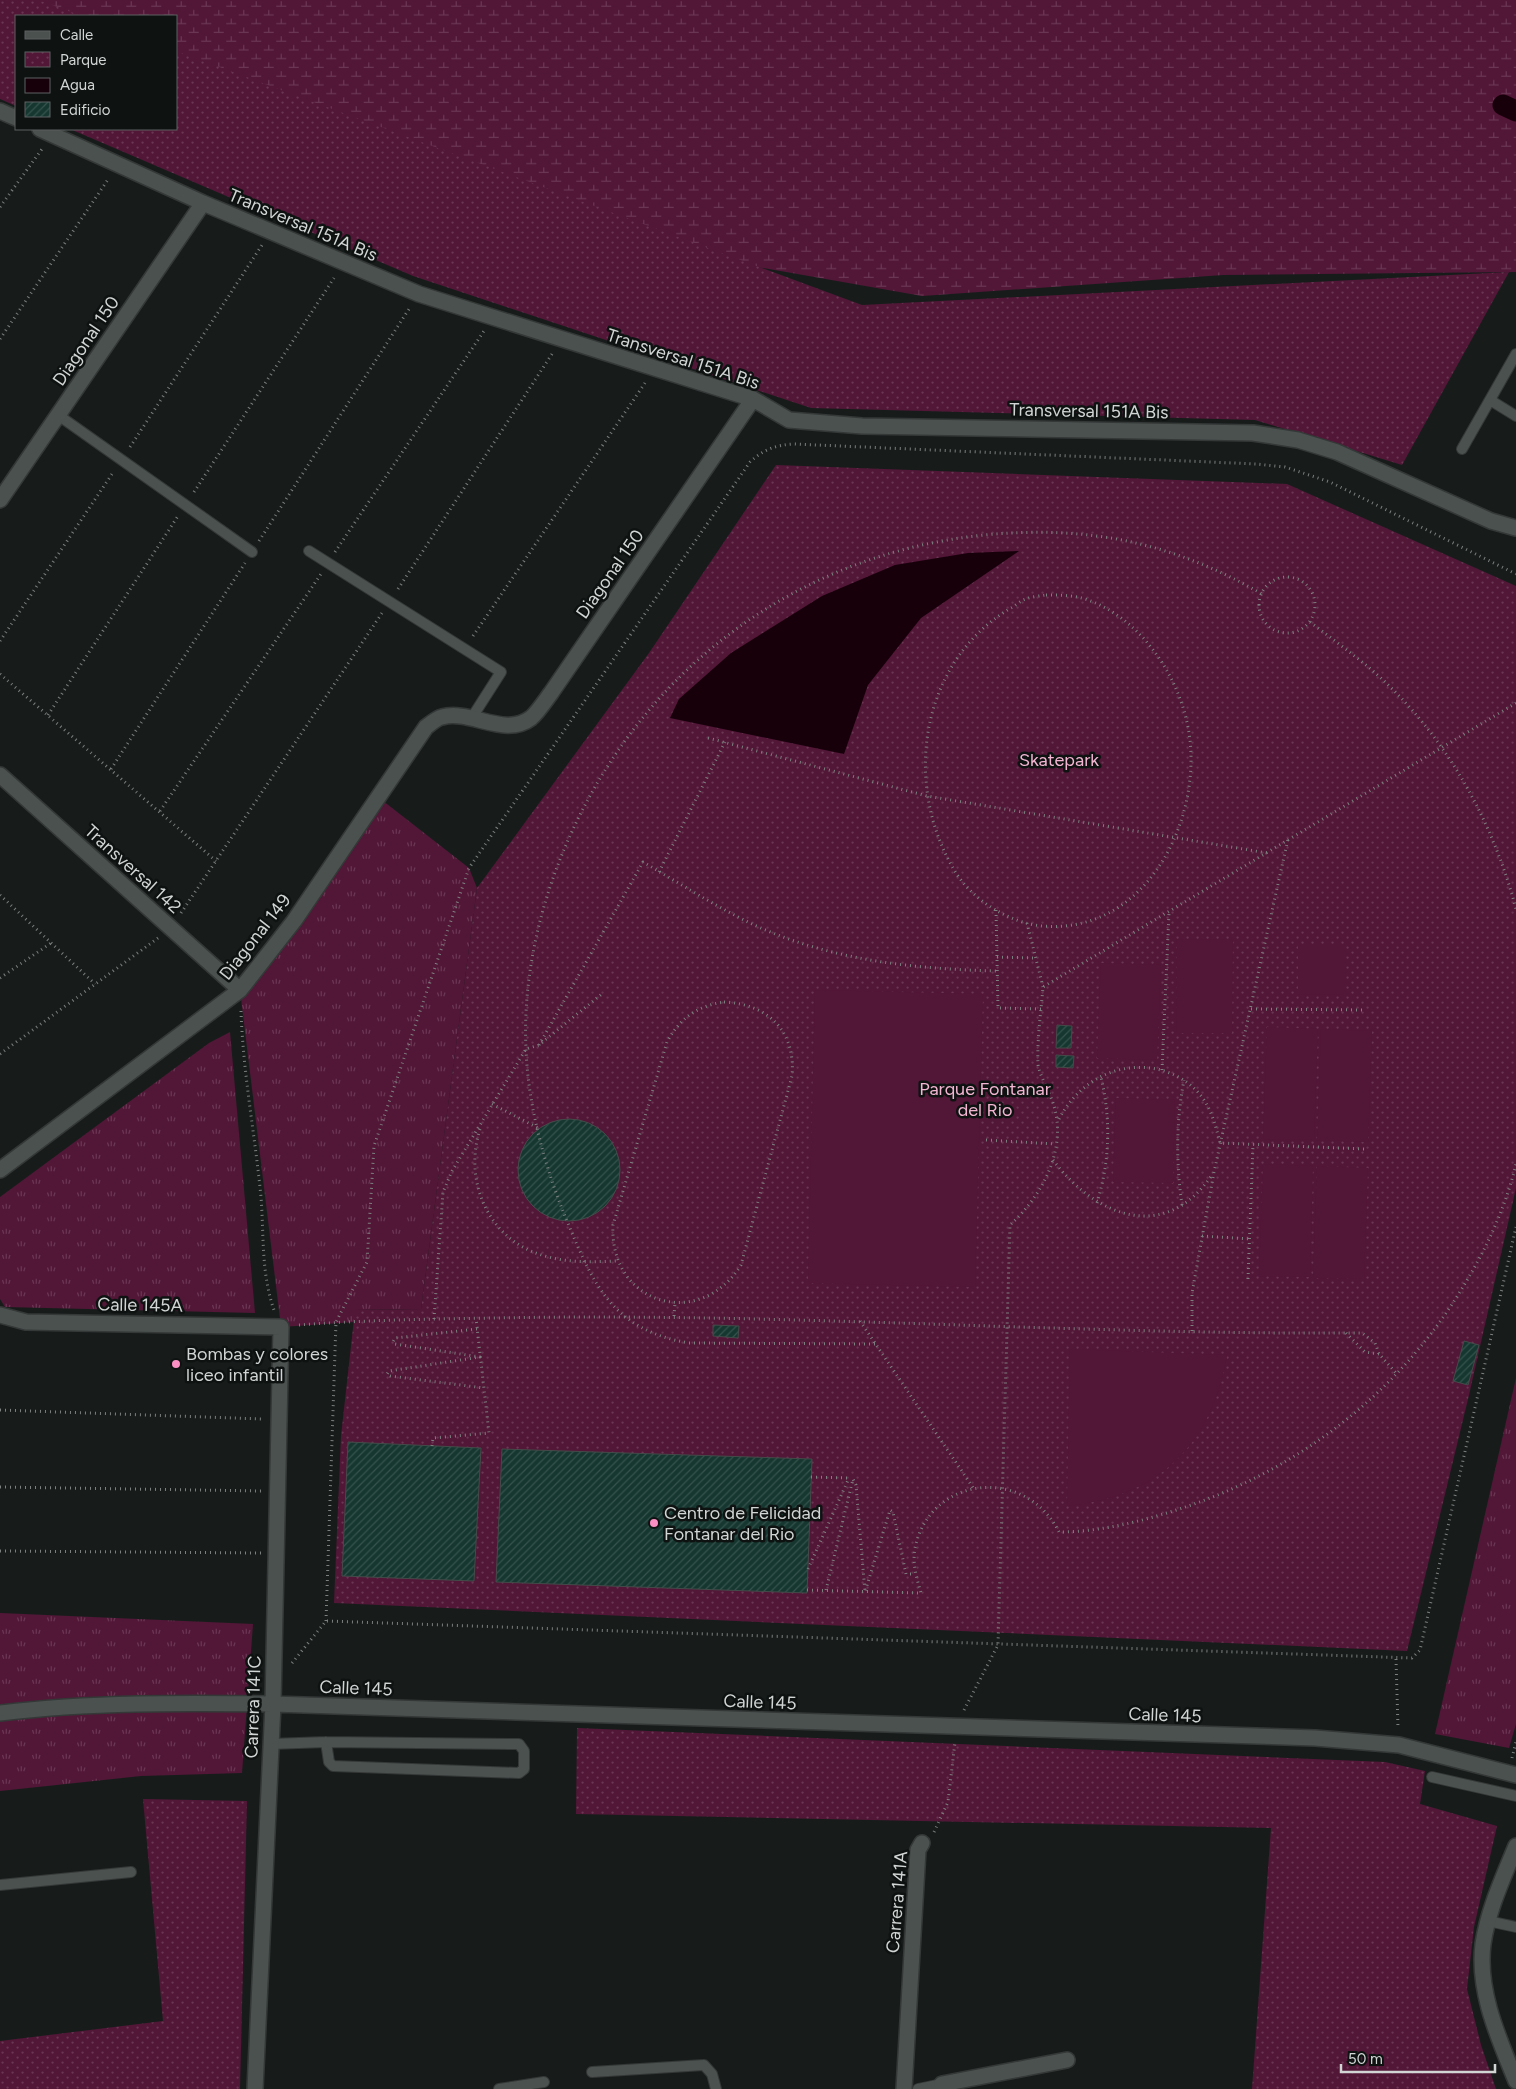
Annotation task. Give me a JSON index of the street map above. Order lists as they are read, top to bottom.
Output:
{
  "streets": {
    "street": [
      "Transversal 151A Bis",
      "Diagonal 150",
      "Transversal 142",
      "Diagonal 149",
      "Calle 145A",
      "Calle 145",
      "Carrera 141C",
      "Carrera 141A"
    ]
  },
  "crossings": [
    ["Transversal 151A Bis", "Diagonal 150"],
    ["Diagonal 150", "Diagonal 149"],
    ["Transversal 142", "Diagonal 149"],
    ["Calle 145A", "Carrera 141C"],
    ["Calle 145", "Carrera 141C"],
    ["Calle 145", "Carrera 141A"]
  ],
  "parks": ["Skatepark", "Parque Fontanar del Rio"],
  "places": ["Bombas y colores liceo infantil", "Centro de Felicidad Fontanar del Rio"],
  "legend": [
    "Calle",
    "Parque",
    "Agua",
    "Edificio"
  ],
  "scale_bar": "50 m"
}
